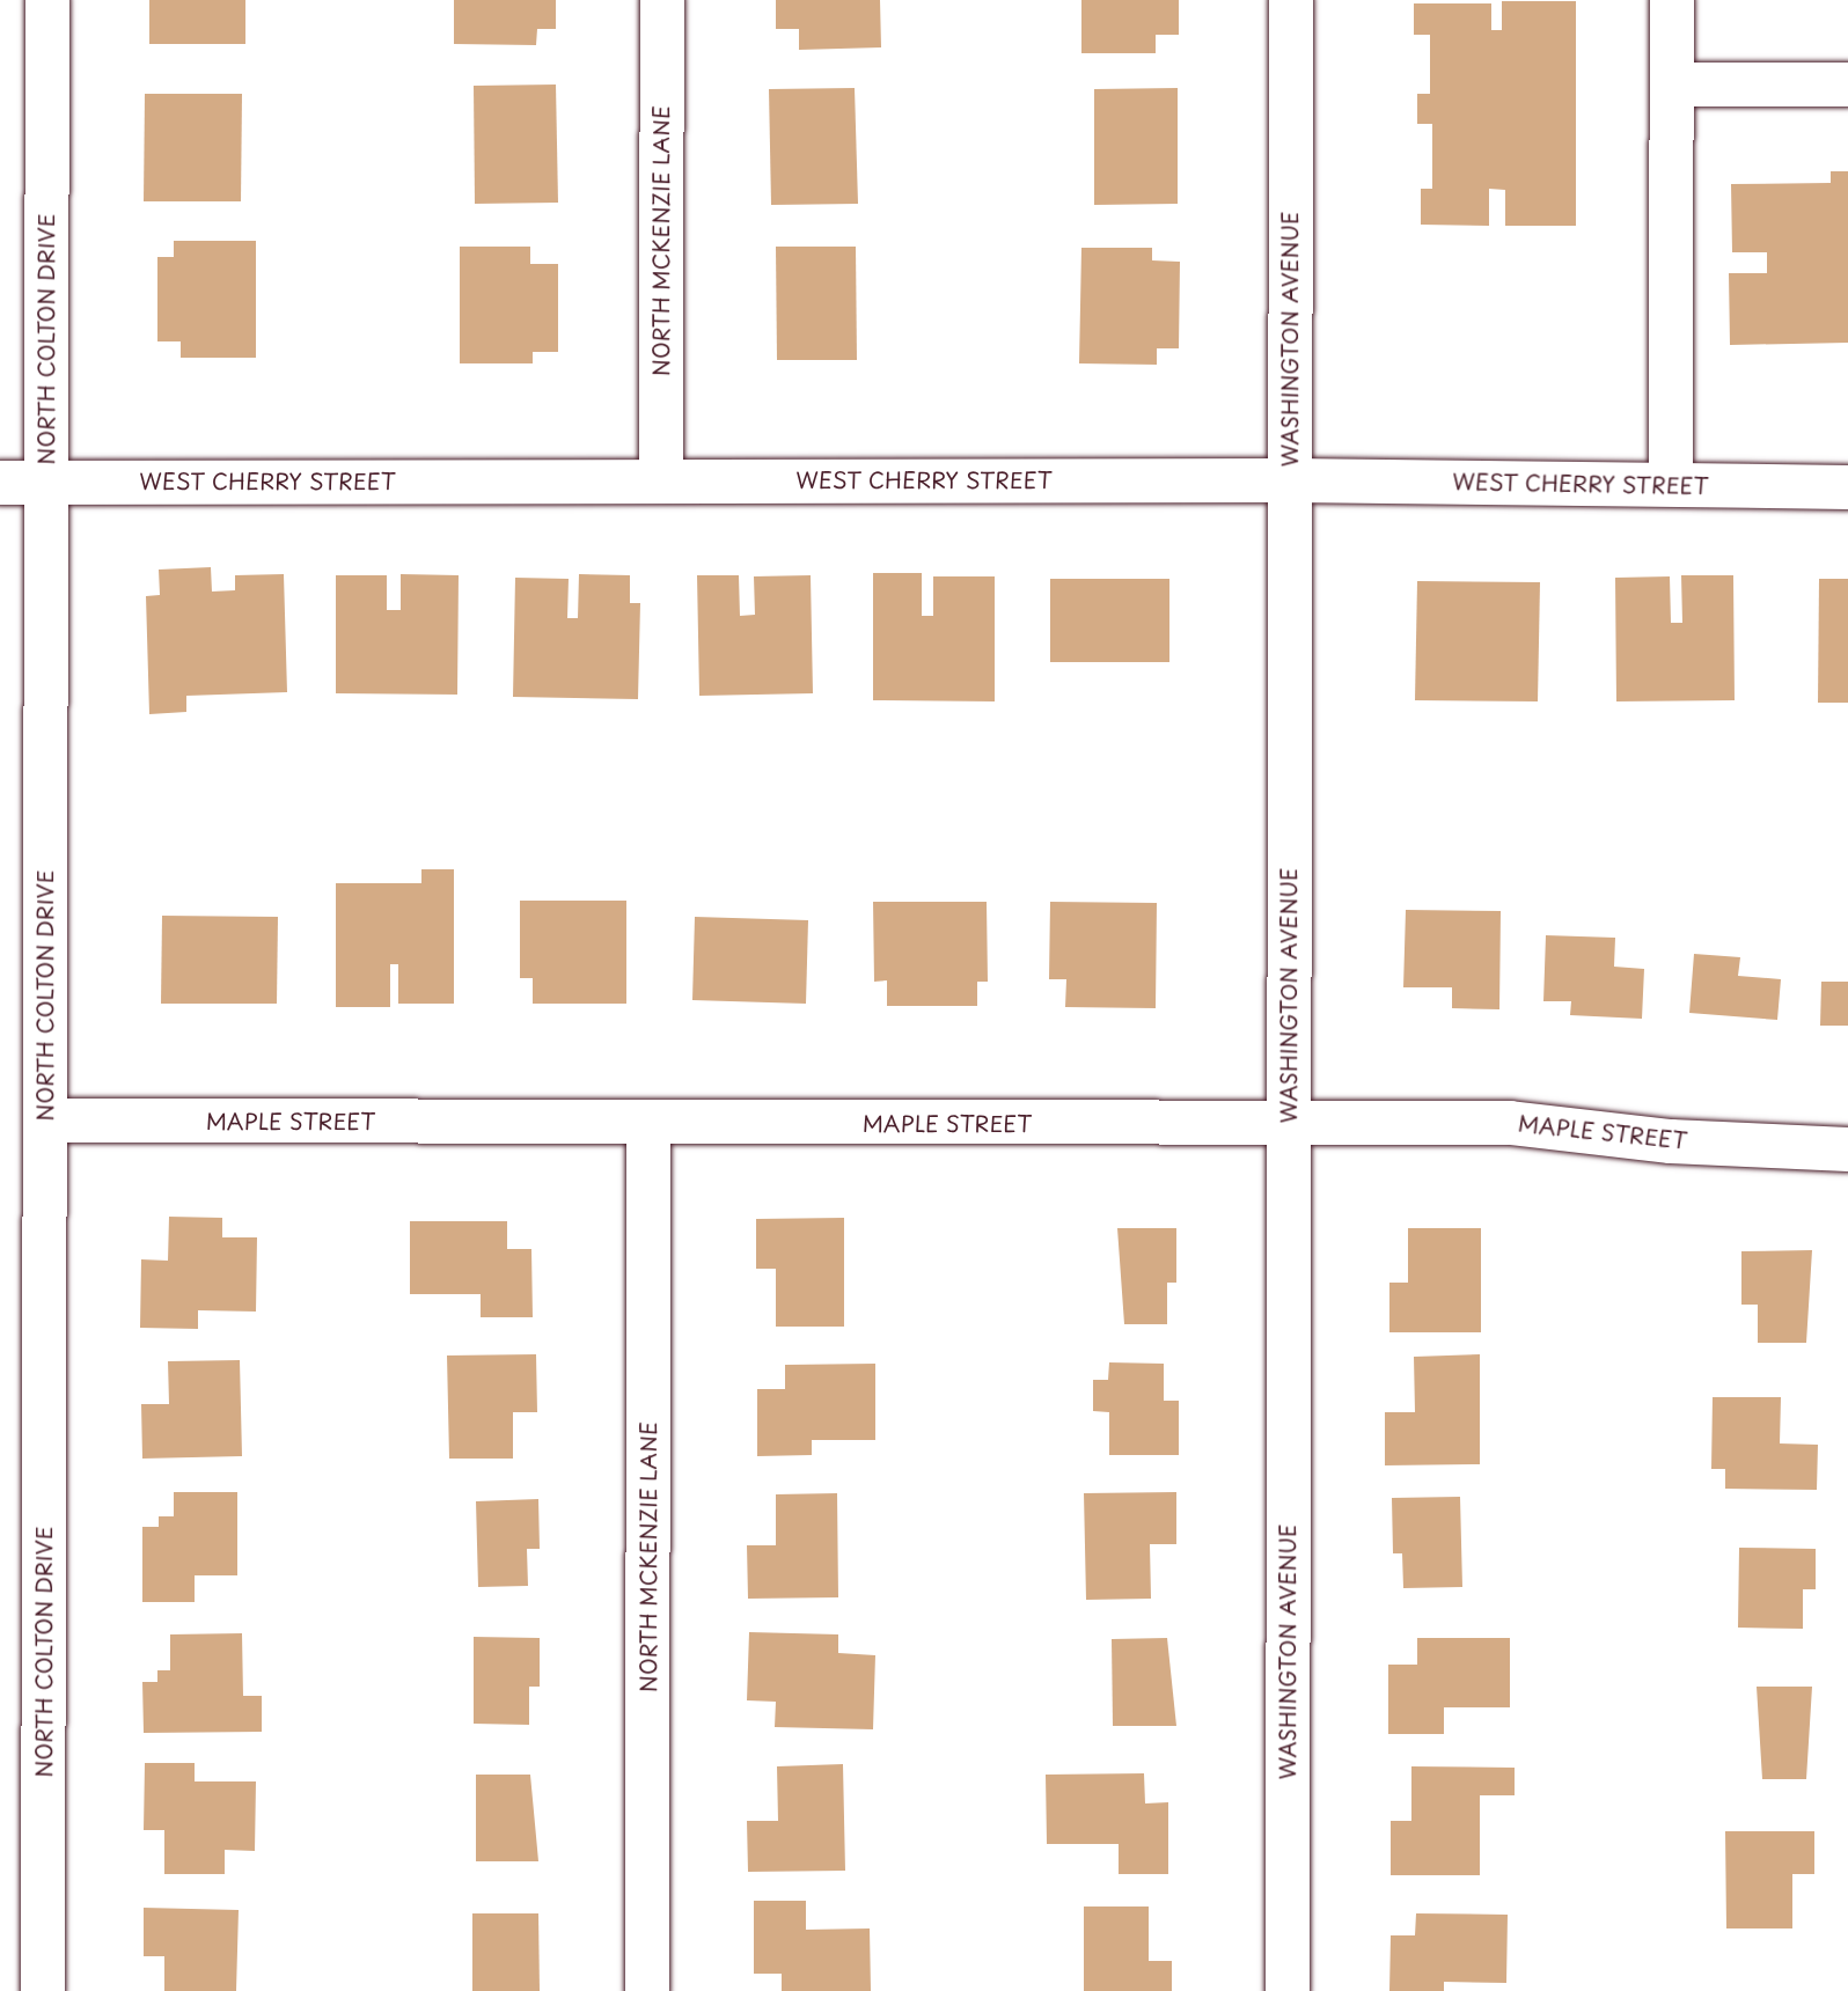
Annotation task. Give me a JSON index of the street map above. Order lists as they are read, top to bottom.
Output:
{
  "streets": {
    "street": [
      "NORTH MCKENZIE LANE",
      "NORTH COLTON DRIVE",
      "WASHINGTON AVENUE",
      "WEST CHERRY STREET",
      "MAPLE STREET"
    ]
  },
  "crossings": [
    ["NORTH MCKENZIE LANE", "WEST CHERRY STREET"],
    ["NORTH MCKENZIE LANE", "MAPLE STREET"],
    ["NORTH COLTON DRIVE", "WEST CHERRY STREET"],
    ["NORTH COLTON DRIVE", "MAPLE STREET"],
    ["WASHINGTON AVENUE", "WEST CHERRY STREET"],
    ["WASHINGTON AVENUE", "MAPLE STREET"]
  ]
}
